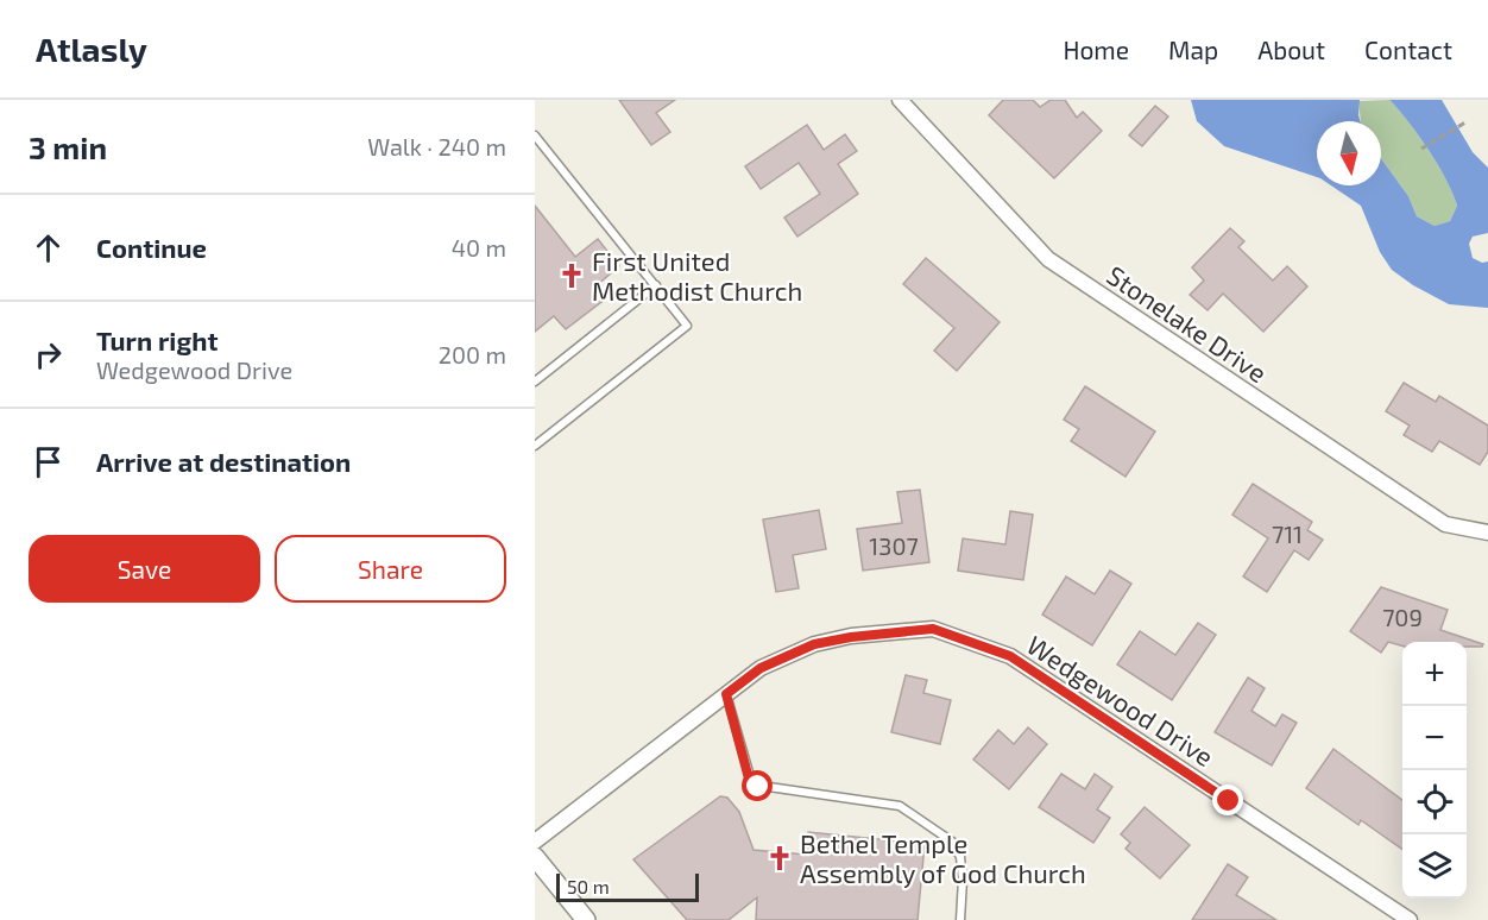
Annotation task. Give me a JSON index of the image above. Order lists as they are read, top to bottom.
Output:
{
  "streets": {
    "street": ["Stonelake Drive", "Wedgewood Drive"]
  },
  "places": {
    "church": ["First United Methodist Church", "Bethel Temple Assembly of God Church"]
  },
  "house_numbers": ["711", "1307", "709"],
  "scale_bar": "50 m",
  "north": "bottom",
  "page": {
    "header": "Atlasly",
    "nav": [
      "Home",
      "Map",
      "About",
      "Contact"
    ],
    "heading": ["3 min", "Walk · 240 m"],
    "list": [
      ["Continue", "40 m"],
      ["Turn right", "Wedgewood Drive", "200 m"],
      "Arrive at destination"
    ],
    "buttons": ["Save", "Share"],
    "map_buttons": ["+", "−"],
    "scale": "50 m"
  }
}
